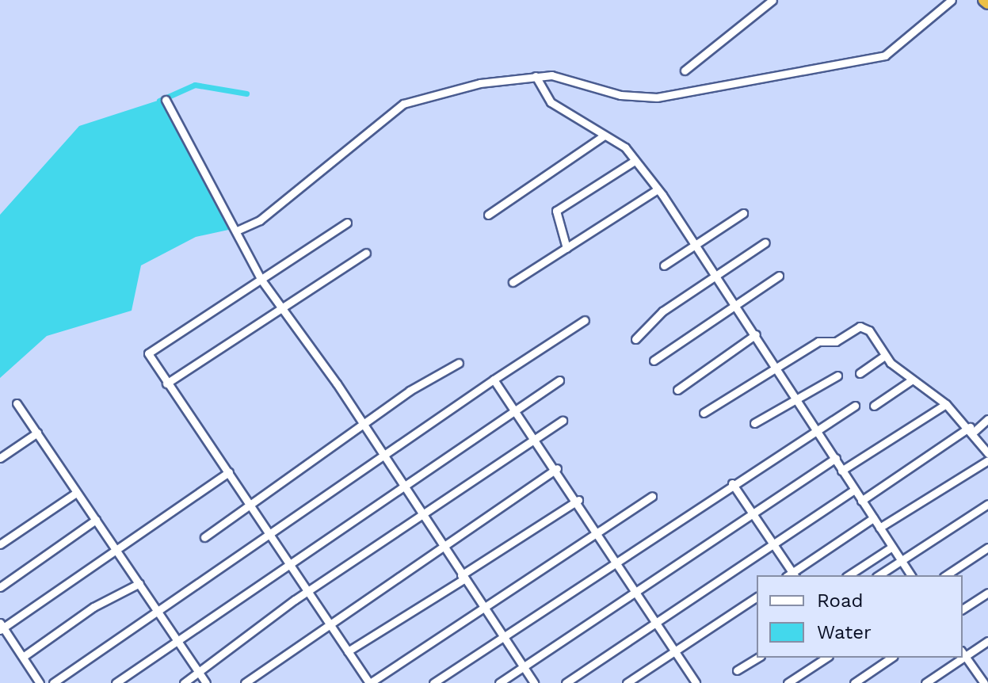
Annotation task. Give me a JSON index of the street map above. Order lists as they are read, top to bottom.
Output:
{
  "legend": ["Road", "Water"]
}
